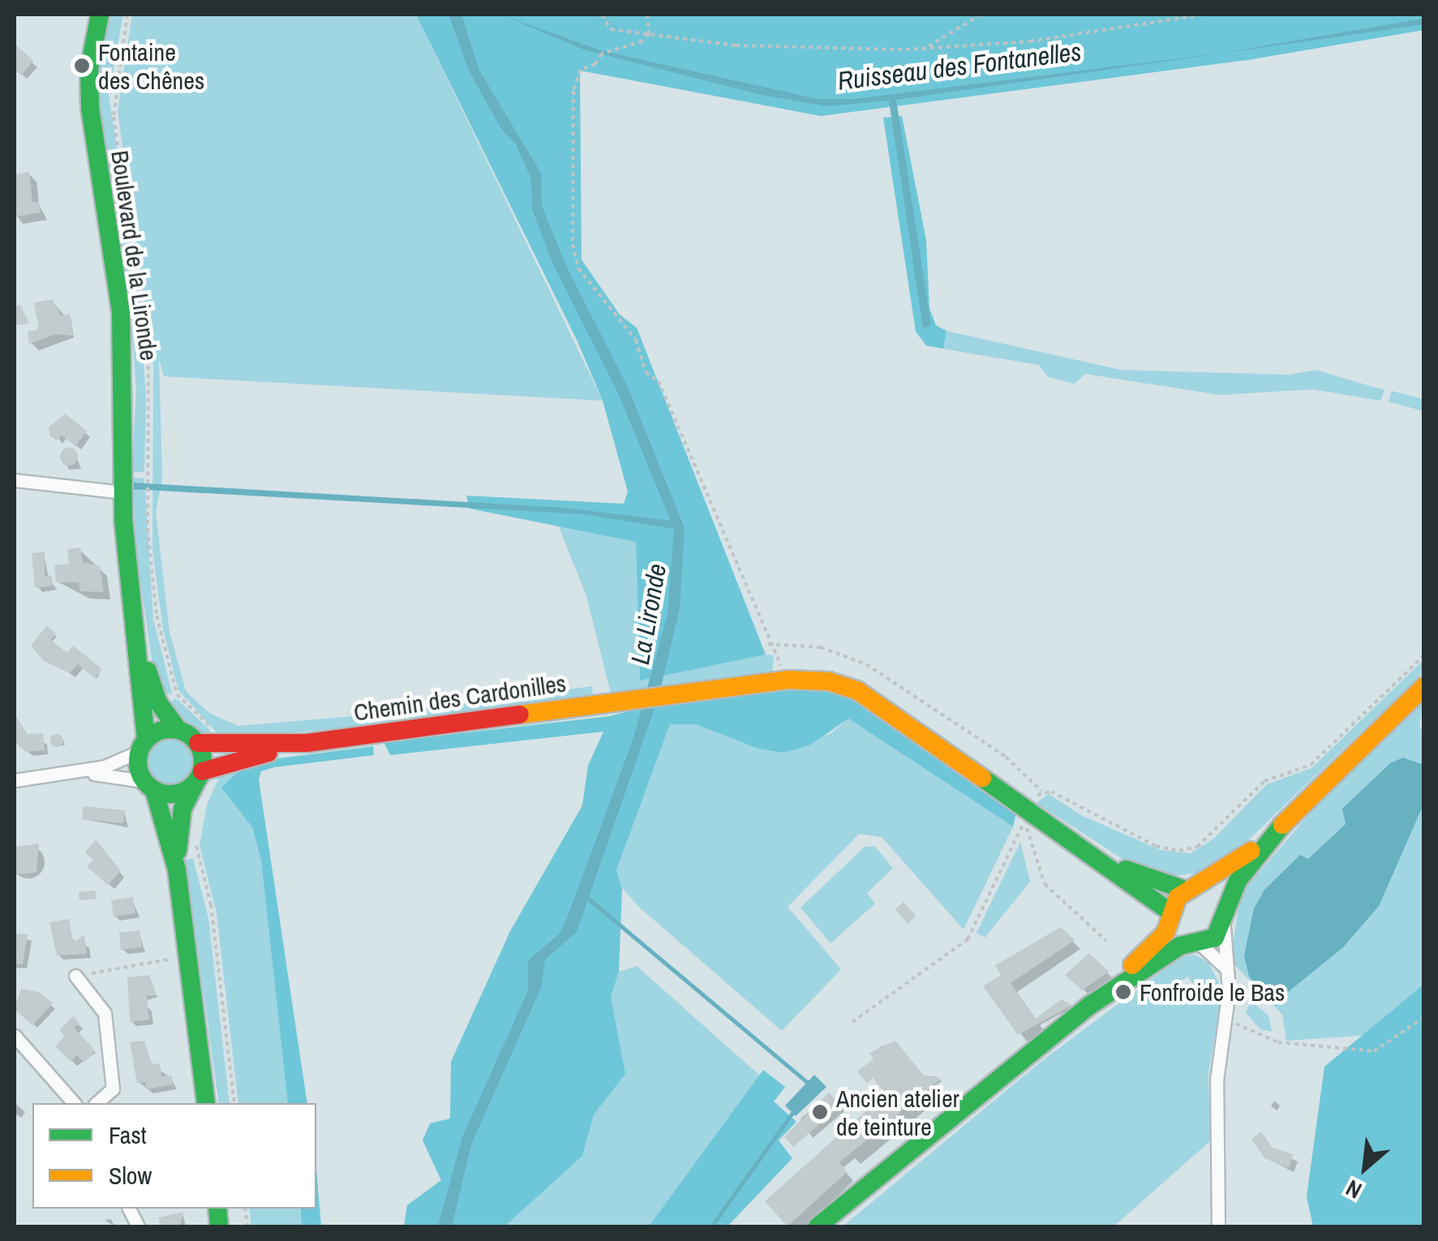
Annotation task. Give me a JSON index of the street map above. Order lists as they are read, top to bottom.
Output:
{
  "streets": {
    "street": ["Boulevard de la Lironde", "Chemin des Cardonilles"]
  },
  "crossings": [
    ["Boulevard de la Lironde", "Chemin des Cardonilles"]
  ],
  "water": ["Ruisseau des Fontanelles", "La Lironde"],
  "places": ["Fontaine des Chênes", "Fonfroide le Bas", "Ancien atelier de teinture"],
  "legend": ["Fast", "Slow"],
  "north": "bottom left"
}
